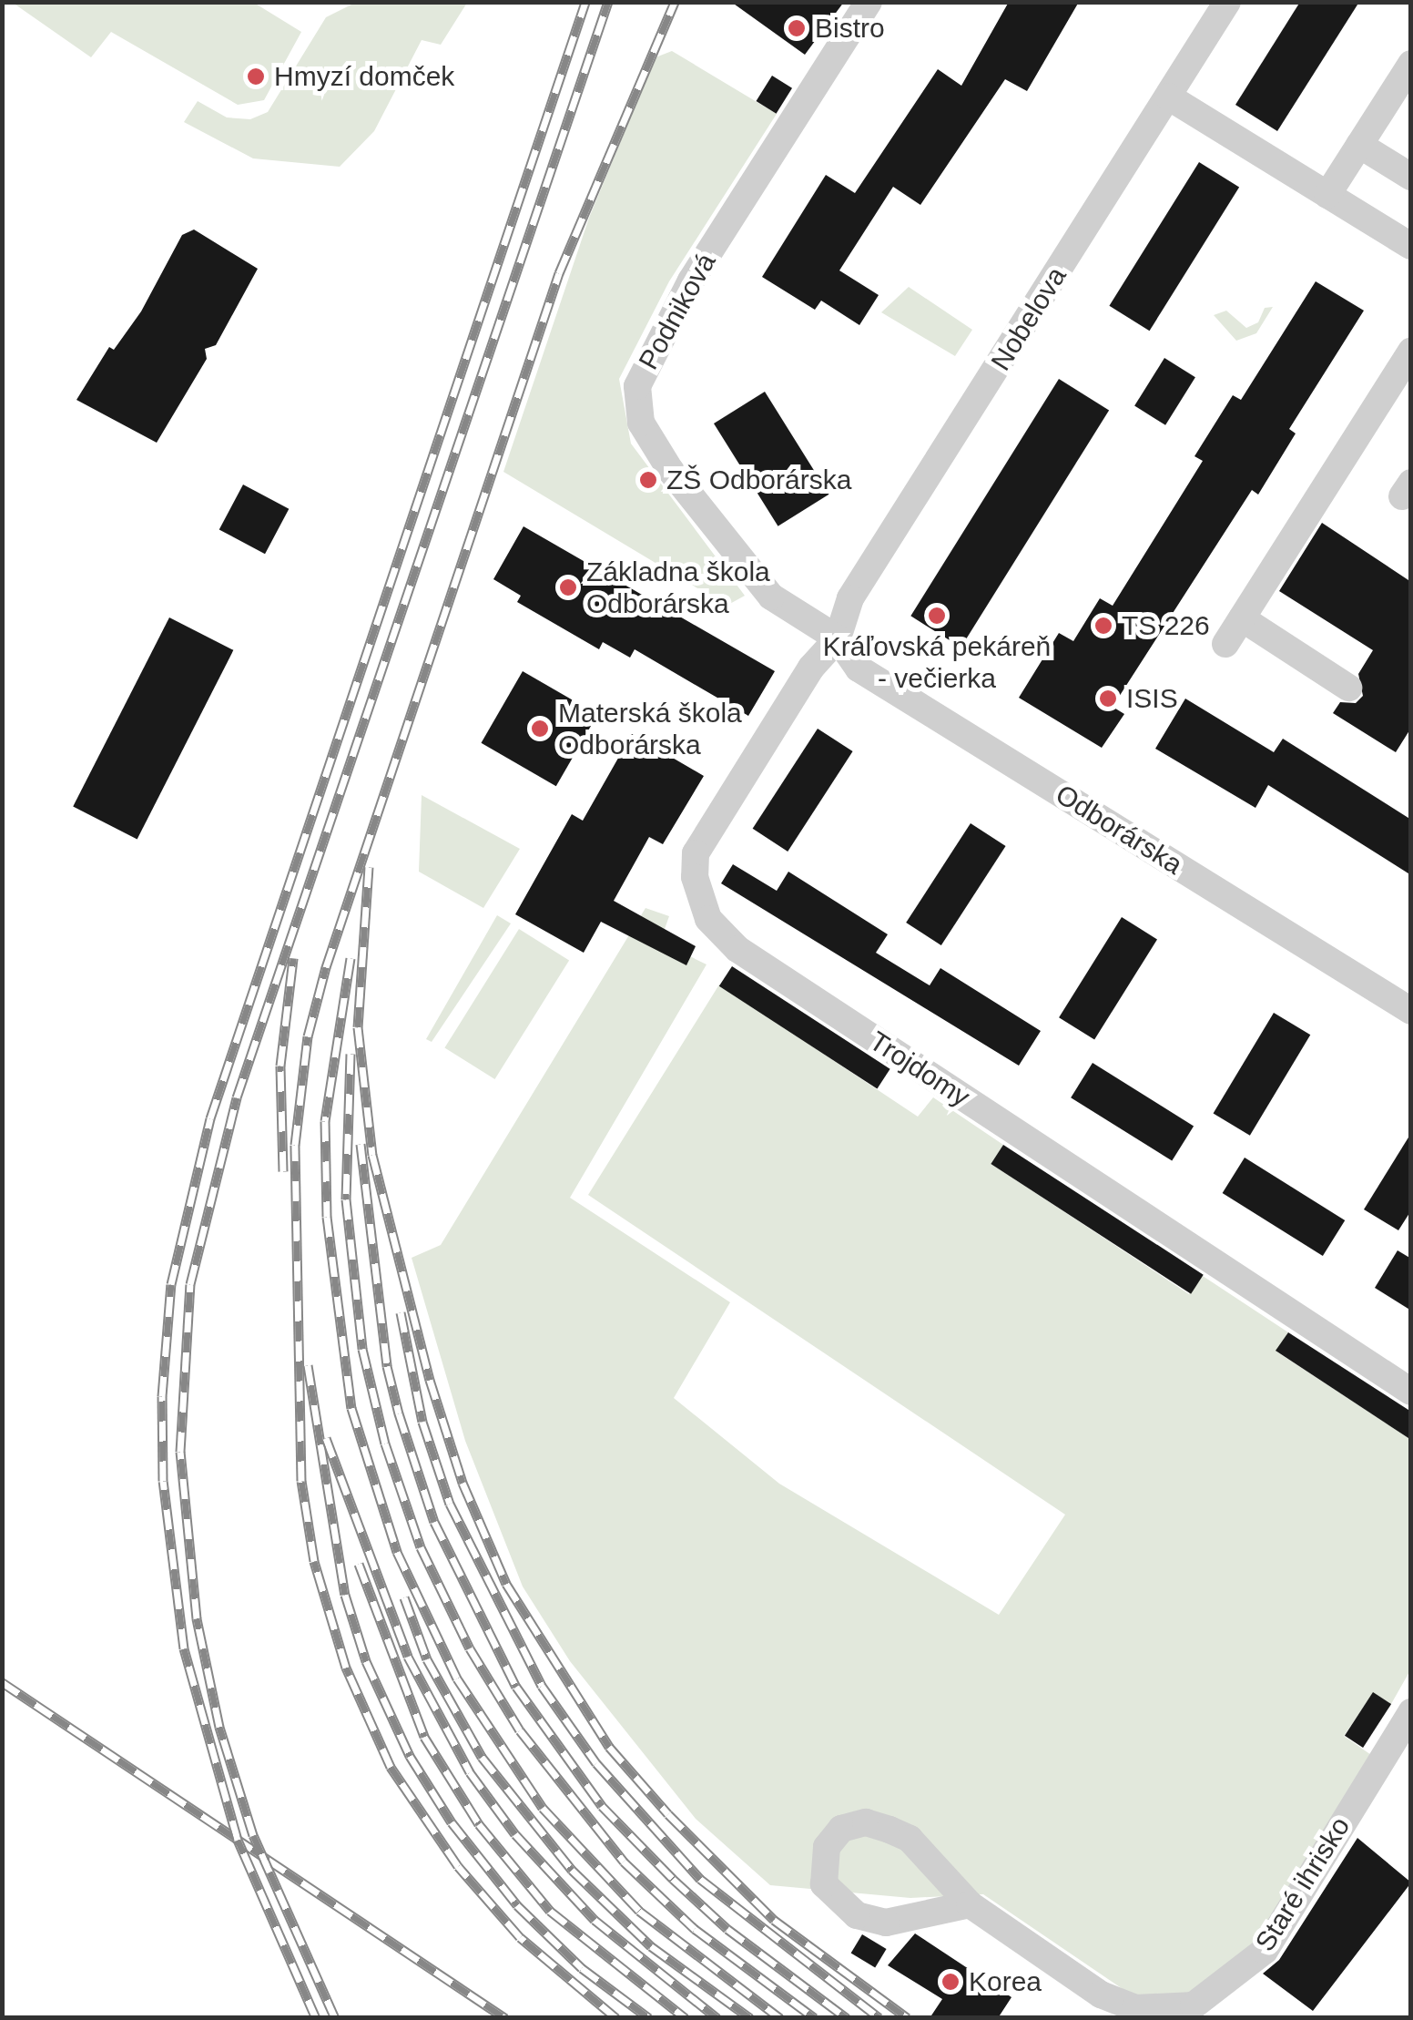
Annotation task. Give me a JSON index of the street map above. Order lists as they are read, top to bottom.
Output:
{
  "streets": {
    "street": [
      "Podniková",
      "Nobelova",
      "Odborárska",
      "Trojdomy",
      "Staré ihrisko"
    ]
  },
  "crossings": [
    ["Podniková", "Nobelova"],
    ["Podniková", "Odborárska"],
    ["Podniková", "Trojdomy"],
    ["Nobelova", "Odborárska"],
    ["Nobelova", "Trojdomy"],
    ["Odborárska", "Trojdomy"]
  ],
  "places": [
    "Bistro",
    "Hmyzí domček",
    "ZŠ Odborárska",
    "Základna škola Odborárska",
    "Kráľovská pekáreň - večierka",
    "TS 226",
    "ISIS",
    "Materská škola Odborárska",
    "Korea"
  ]
}
